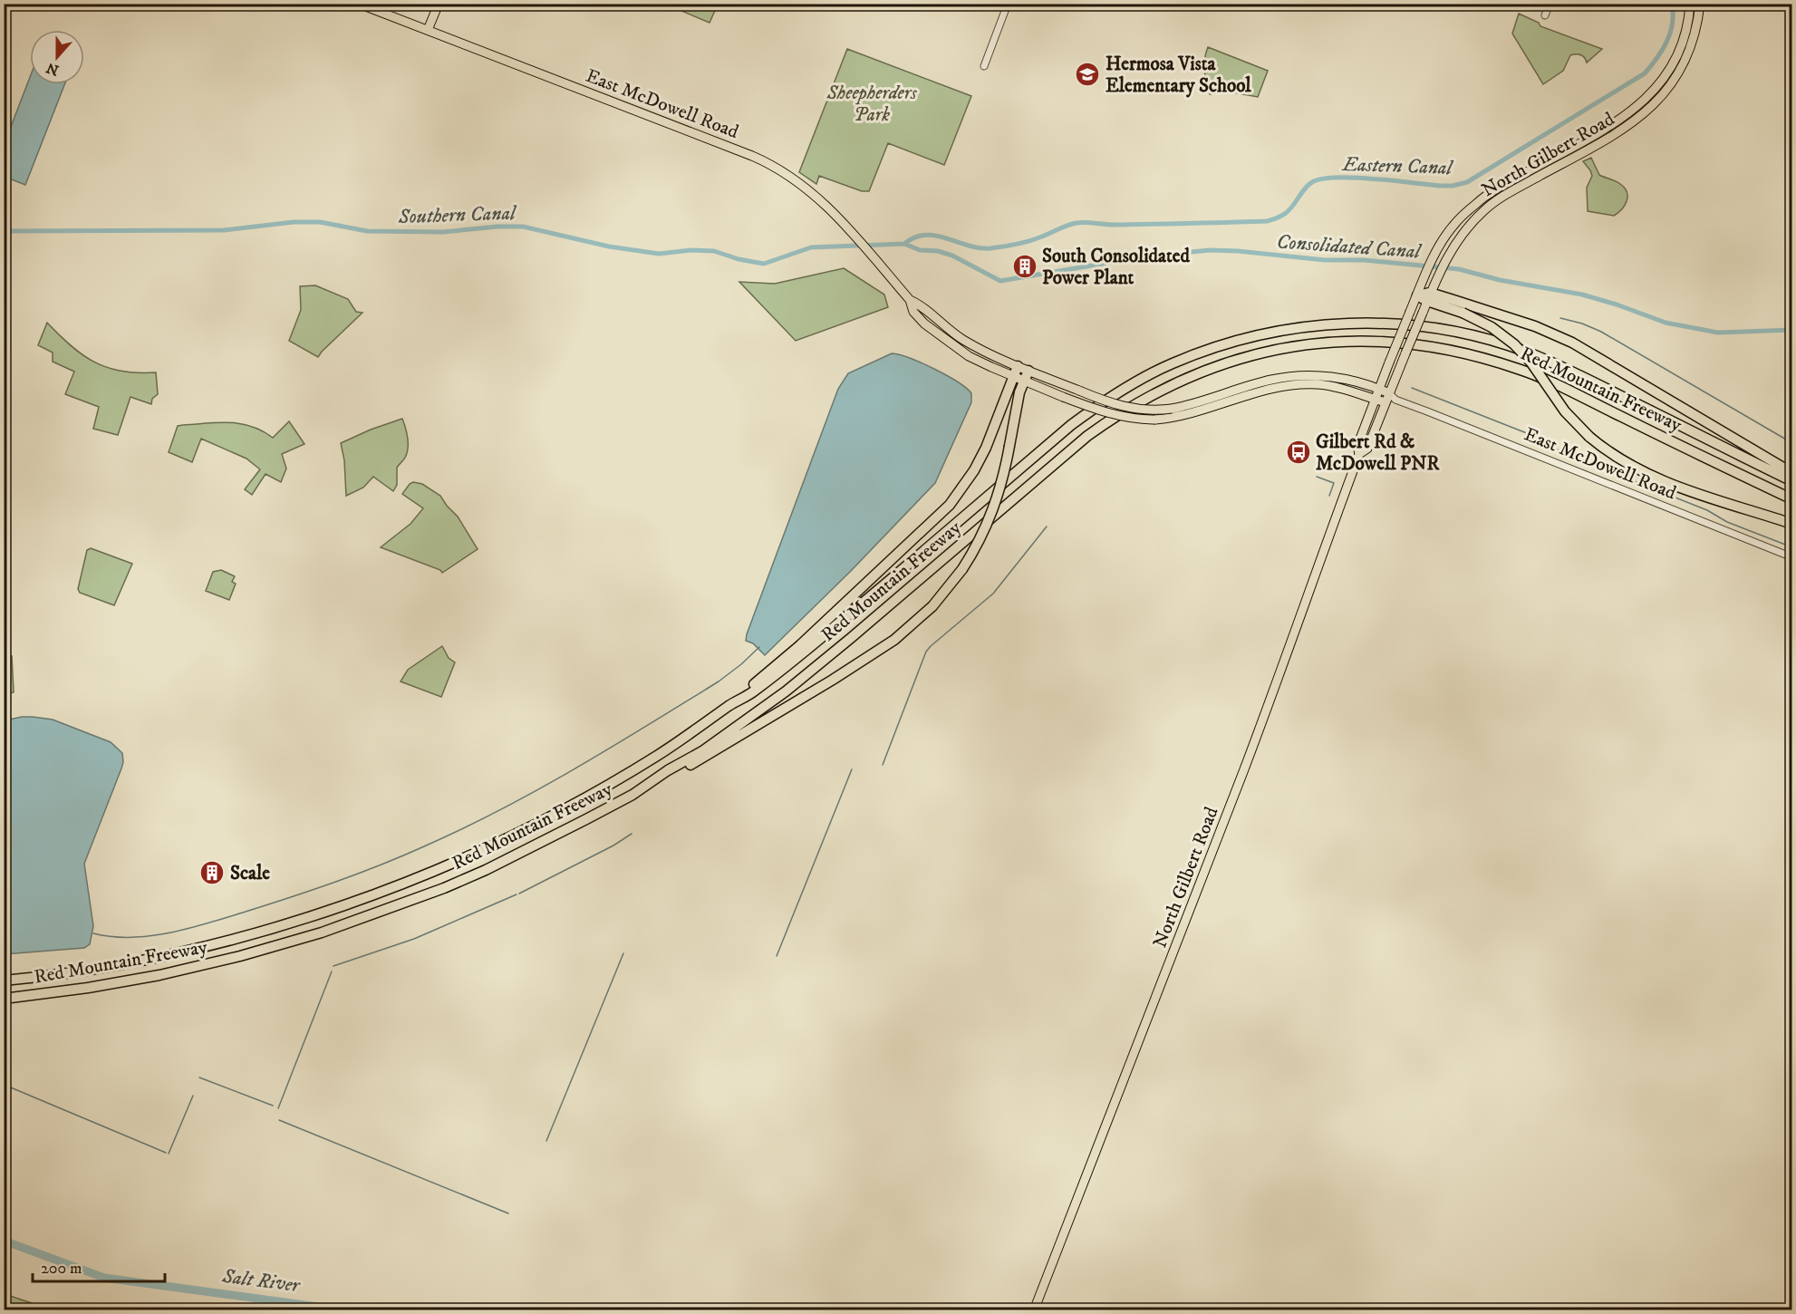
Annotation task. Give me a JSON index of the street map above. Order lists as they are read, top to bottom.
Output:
{
  "streets": {
    "highway": ["Red Mountain Freeway"],
    "main road": ["East McDowell Road", "North Gilbert Road"]
  },
  "crossings": [
    ["East McDowell Road", "North Gilbert Road"]
  ],
  "water": [
    "Eastern Canal",
    "Southern Canal",
    "Consolidated Canal",
    "Salt River"
  ],
  "parks": ["Sheepherders Park"],
  "places": {
    "school or university": ["Hermosa Vista Elementary School"],
    "building": ["South Consolidated Power Plant", "Scale"],
    "bus stop": ["Gilbert Rd & McDowell PNR"]
  },
  "scale_bar": "200 m",
  "north": "bottom"
}
